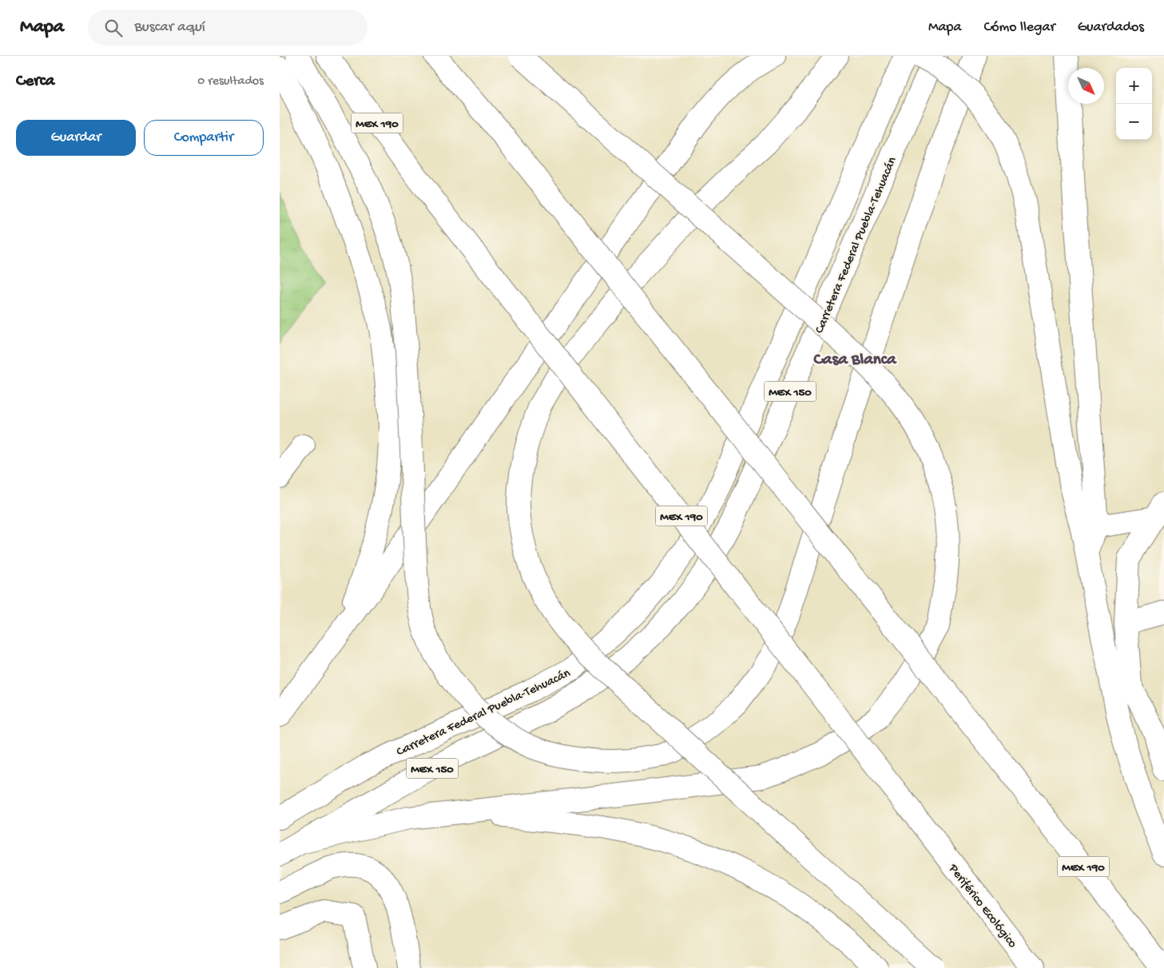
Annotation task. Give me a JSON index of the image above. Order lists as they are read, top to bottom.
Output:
{
  "streets": {
    "main road": [
      "MEX 190",
      "Carretera Federal Puebla-Tehuacán",
      "MEX 150",
      "Periférico Ecológico"
    ]
  },
  "districts": ["Casa Blanca"],
  "north": "bottom right",
  "page": {
    "header": "Mapa",
    "search": "Buscar aquí",
    "nav": ["Mapa", "Cómo llegar", "Guardados"],
    "heading": ["Cerca", "0 resultados"],
    "map_buttons": ["+", "−"],
    "buttons": ["Guardar", "Compartir"]
  }
}
